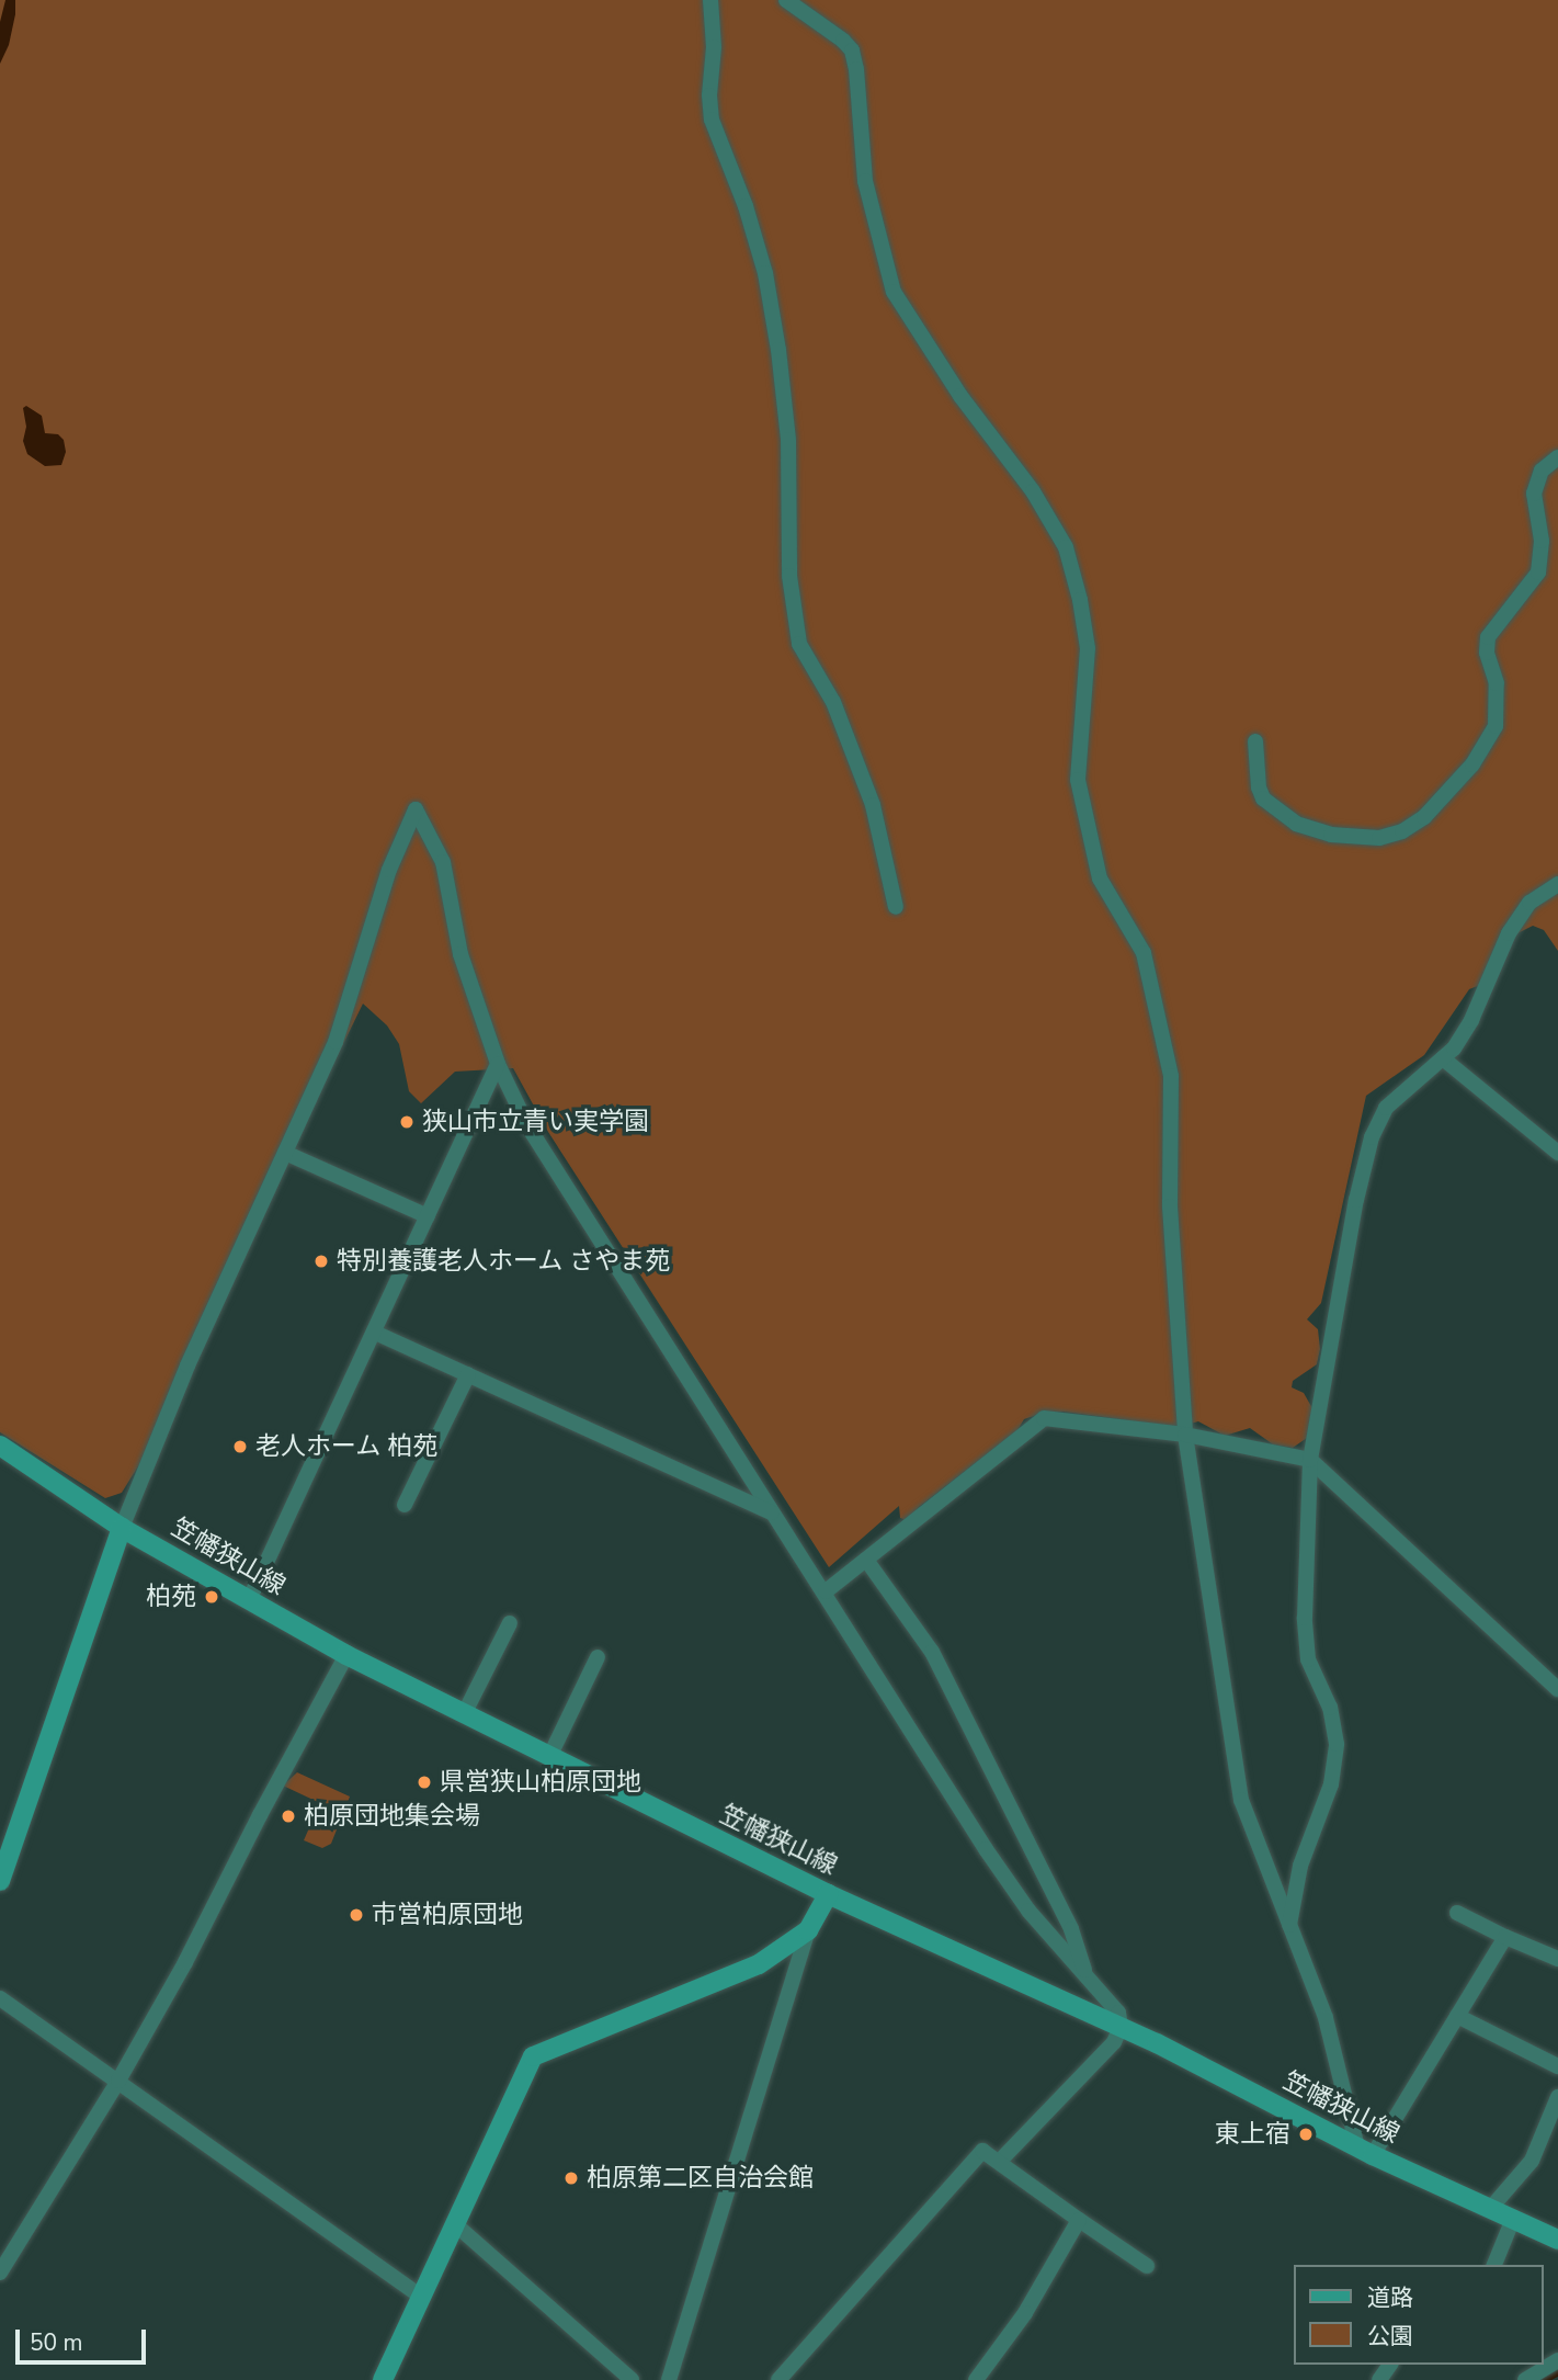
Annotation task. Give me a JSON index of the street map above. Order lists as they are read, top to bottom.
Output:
{
  "streets": {
    "main road": ["笠幡狭山線"]
  },
  "places": [
    "狭山市立青い実学園",
    "特別養護老人ホーム さやま苑",
    "老人ホーム 柏苑",
    "柏苑",
    "県営狭山柏原団地",
    "柏原団地集会場",
    "市営柏原団地",
    "東上宿",
    "柏原第二区自治会館"
  ],
  "legend": ["道路", "公園"],
  "scale_bar": "50 m"
}
